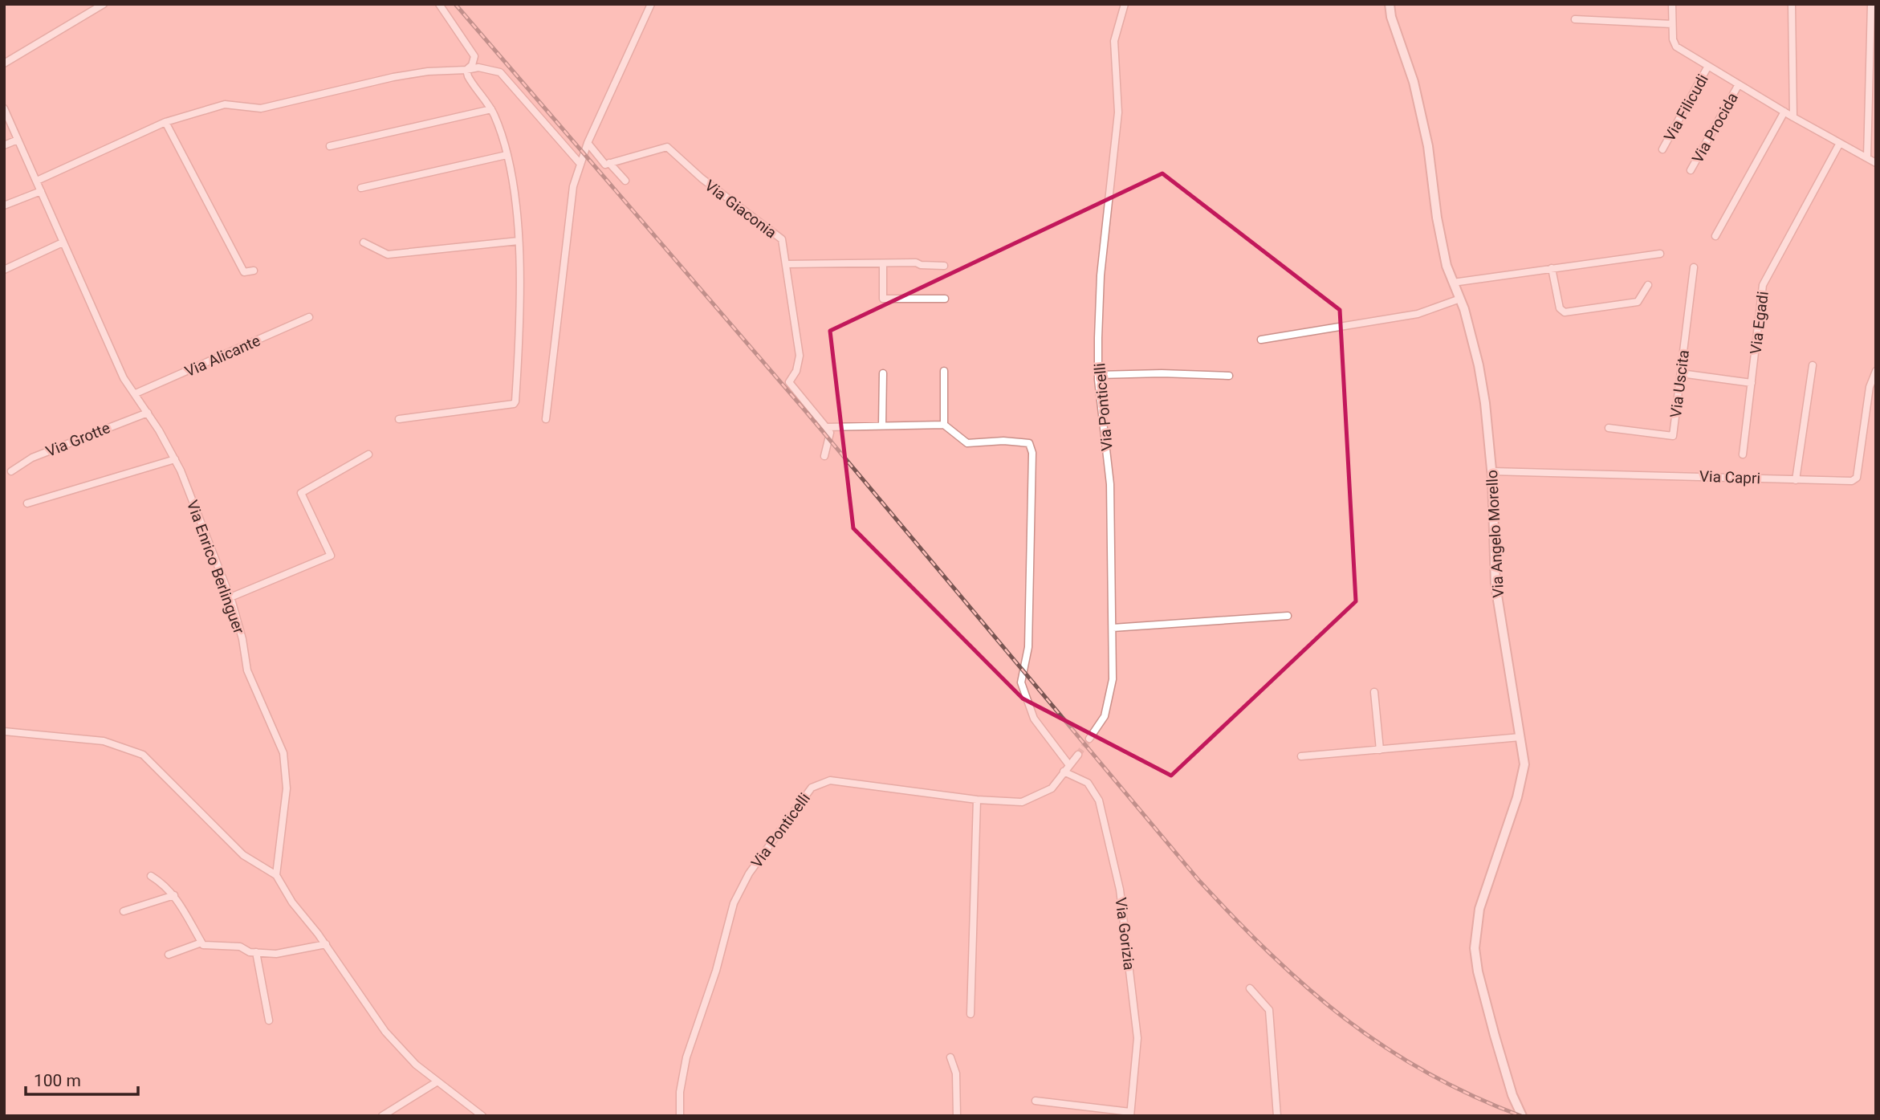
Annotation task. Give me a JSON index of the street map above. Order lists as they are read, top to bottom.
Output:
{
  "streets": {
    "street": [
      "Via Filicudi",
      "Via Procida",
      "Via Giaconia",
      "Via Egadi",
      "Via Alicante",
      "Via Uscita",
      "Via Ponticelli",
      "Via Grotte",
      "Via Capri",
      "Via Angelo Morello",
      "Via Enrico Berlinguer",
      "Via Gorizia"
    ]
  },
  "crossings": [
    ["Via Alicante", "Via Enrico Berlinguer"],
    ["Via Ponticelli", "Via Gorizia"],
    ["Via Grotte", "Via Enrico Berlinguer"],
    ["Via Capri", "Via Angelo Morello"]
  ],
  "scale_bar": "100 m"
}
